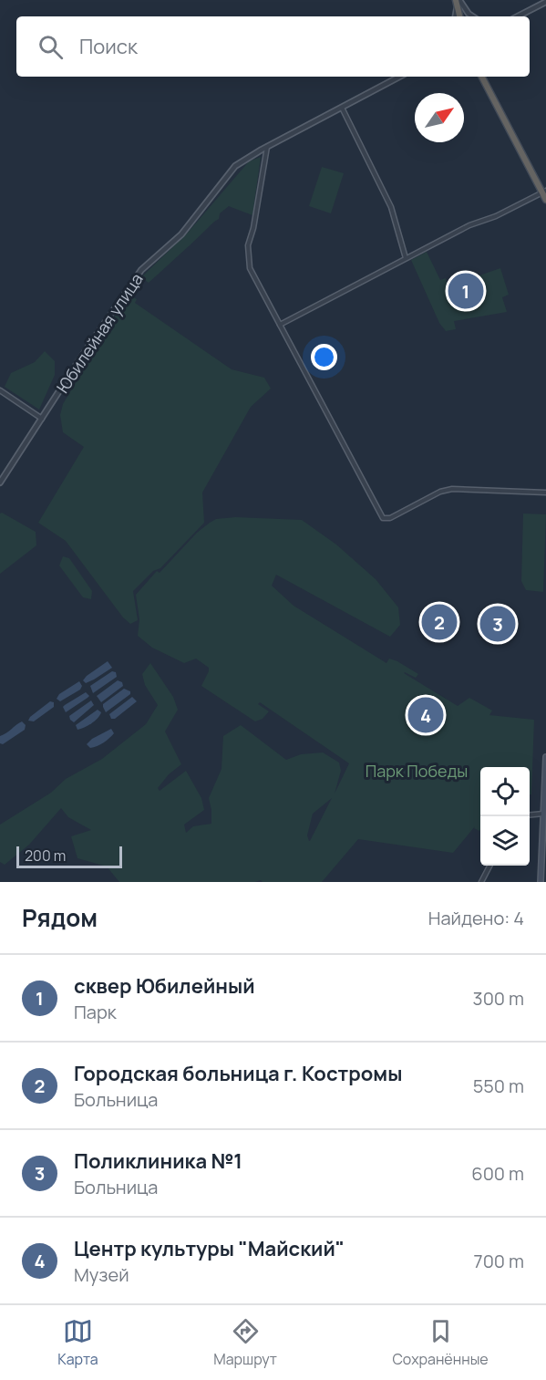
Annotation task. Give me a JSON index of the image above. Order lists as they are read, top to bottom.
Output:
{
  "streets": {
    "street": ["Юбилейная улица"]
  },
  "parks": ["Парк Победы"],
  "scale_bar": "200 m",
  "north": "top right",
  "page": {
    "search": "Поиск",
    "pins": [
      "1",
      "2",
      "3",
      "4"
    ],
    "scale": "200 m",
    "heading": ["Рядом", "Найдено: 4"],
    "list": [
      {
        "mark": "1",
        "name": "сквер Юбилейный",
        "note": "Парк",
        "value": "300 m"
      },
      {
        "mark": "2",
        "name": "Городская больница г. Костромы",
        "note": "Больница",
        "value": "550 m"
      },
      {
        "mark": "3",
        "name": "Поликлиника №1",
        "note": "Больница",
        "value": "600 m"
      },
      {
        "mark": "4",
        "name": "Центр культуры \"Майский\"",
        "note": "Музей",
        "value": "700 m"
      }
    ],
    "nav": ["Карта", "Маршрут", "Сохранённые"]
  }
}
